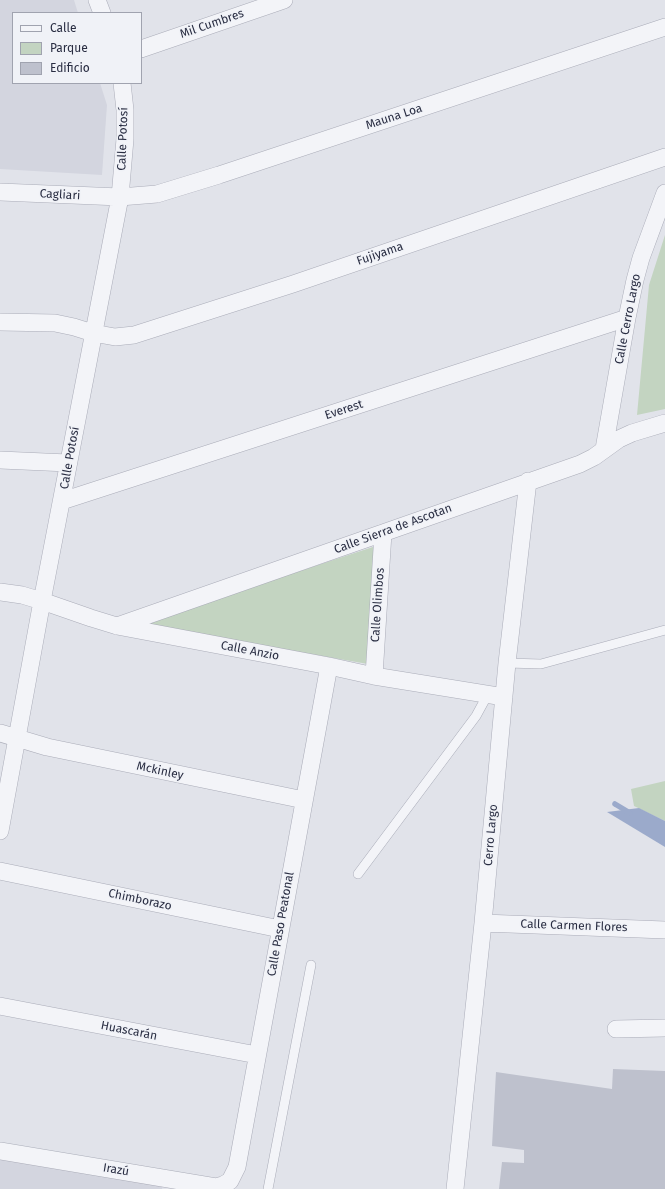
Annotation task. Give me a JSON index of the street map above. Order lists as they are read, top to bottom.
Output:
{
  "streets": {
    "street": [
      "Mil Cumbres",
      "Mauna Loa",
      "Calle Potosí",
      "Cagliari",
      "Fujiyama",
      "Calle Cerro Largo",
      "Everest",
      "Calle Sierra de Ascotan",
      "Calle Olimbos",
      "Calle Anzio",
      "Mckinley",
      "Cerro Largo",
      "Chimborazo",
      "Calle Paso Peatonal",
      "Calle Carmen Flores",
      "Huascarán",
      "Irazú"
    ]
  },
  "crossings": [
    ["Mauna Loa", "Calle Potosí"],
    ["Mauna Loa", "Cagliari"],
    ["Calle Potosí", "Cagliari"],
    ["Calle Potosí", "Fujiyama"],
    ["Calle Potosí", "Everest"],
    ["Calle Potosí", "Calle Anzio"],
    ["Calle Potosí", "Mckinley"],
    ["Calle Cerro Largo", "Everest"],
    ["Calle Cerro Largo", "Calle Sierra de Ascotan"],
    ["Calle Sierra de Ascotan", "Calle Olimbos"],
    ["Calle Sierra de Ascotan", "Calle Anzio"],
    ["Calle Sierra de Ascotan", "Cerro Largo"],
    ["Calle Olimbos", "Calle Anzio"],
    ["Calle Anzio", "Cerro Largo"],
    ["Calle Anzio", "Calle Paso Peatonal"],
    ["Mckinley", "Calle Paso Peatonal"],
    ["Cerro Largo", "Calle Carmen Flores"],
    ["Chimborazo", "Calle Paso Peatonal"],
    ["Calle Paso Peatonal", "Huascarán"],
    ["Calle Paso Peatonal", "Irazú"]
  ],
  "legend": ["Calle", "Parque", "Edificio"]
}
